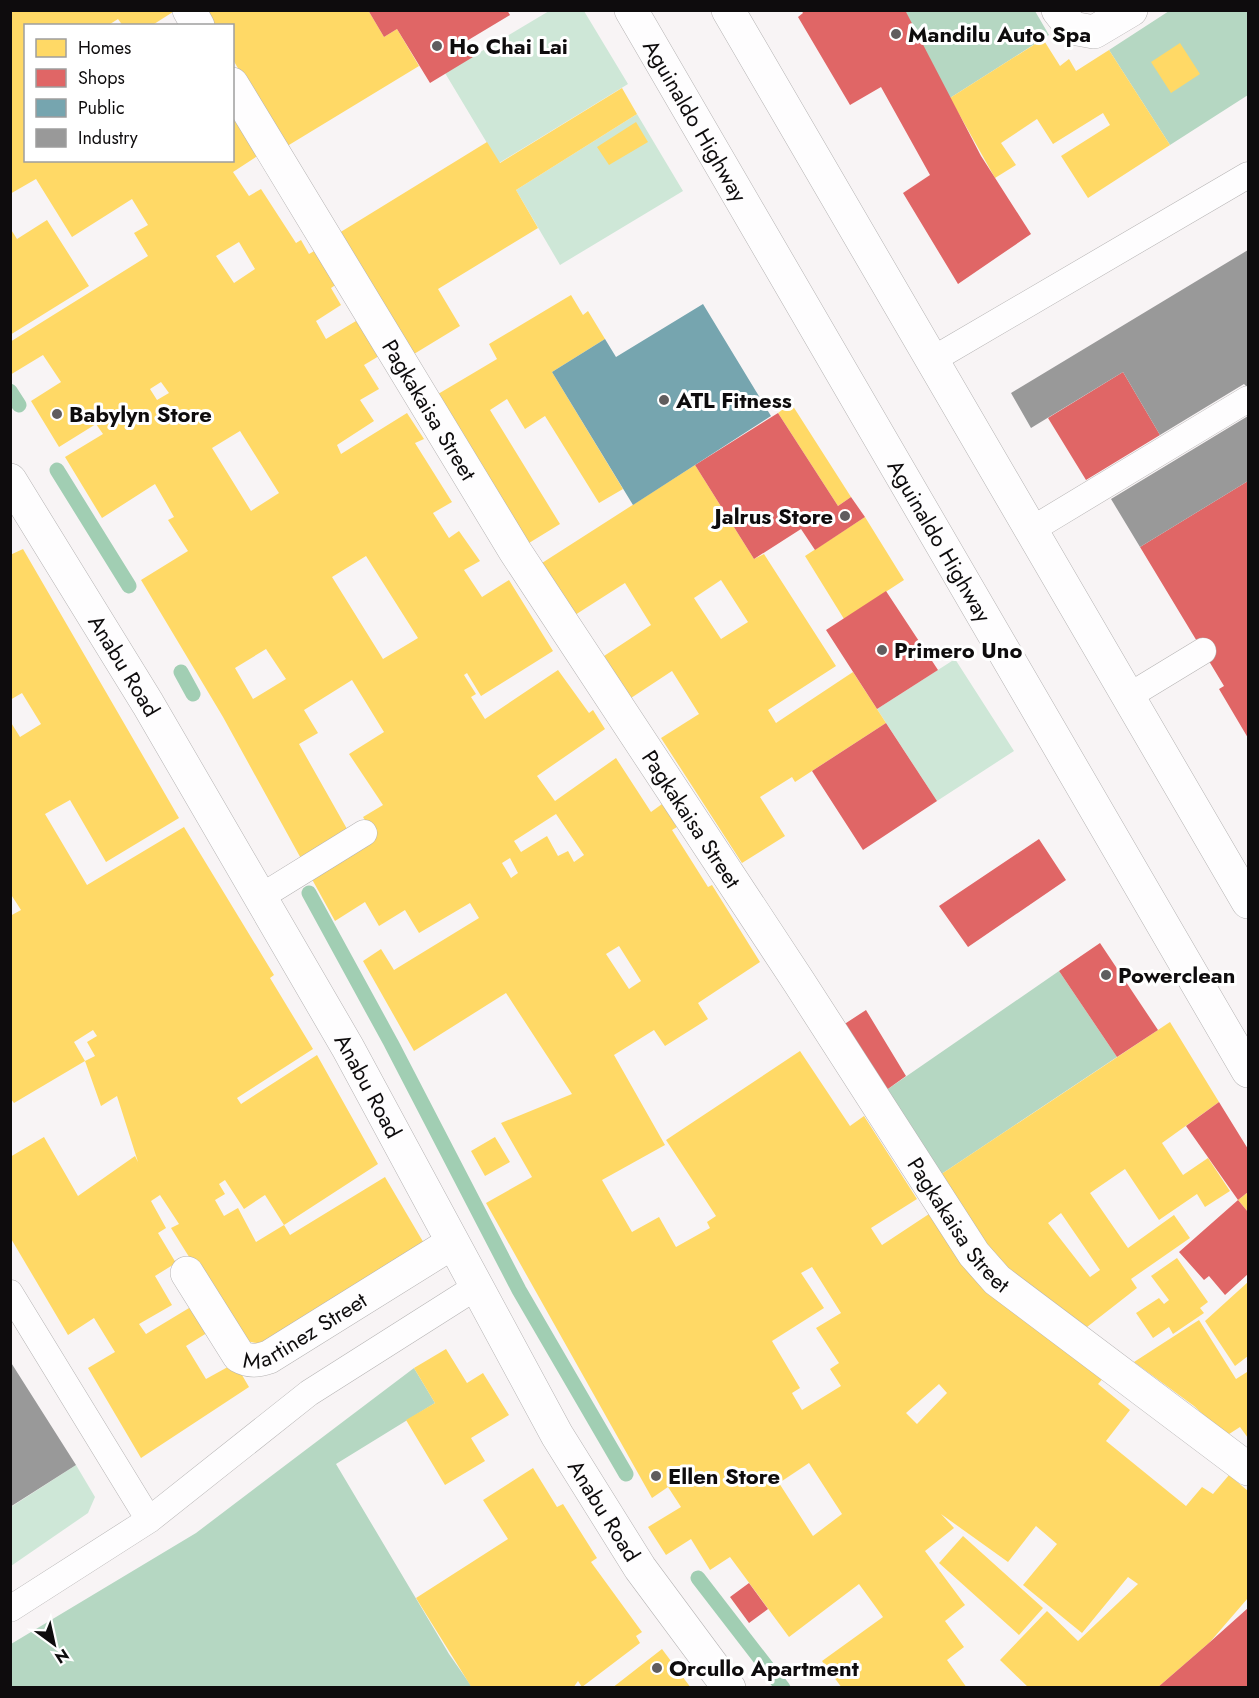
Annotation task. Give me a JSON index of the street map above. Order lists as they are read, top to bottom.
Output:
{
  "streets": {
    "main road": [
      "Aguinaldo Highway",
      "Pagkakaisa Street",
      "Anabu Road",
      "Martinez Street"
    ]
  },
  "crossings": [
    ["Anabu Road", "Martinez Street"]
  ],
  "places": [
    "Mandilu Auto Spa",
    "Ho Chai Lai",
    "ATL Fitness",
    "Babylyn Store",
    "Jalrus Store",
    "Primero Uno",
    "Powerclean",
    "Ellen Store",
    "Orcullo Apartment"
  ],
  "legend": [
    "Homes",
    "Shops",
    "Public",
    "Industry"
  ],
  "north": "bottom right"
}
